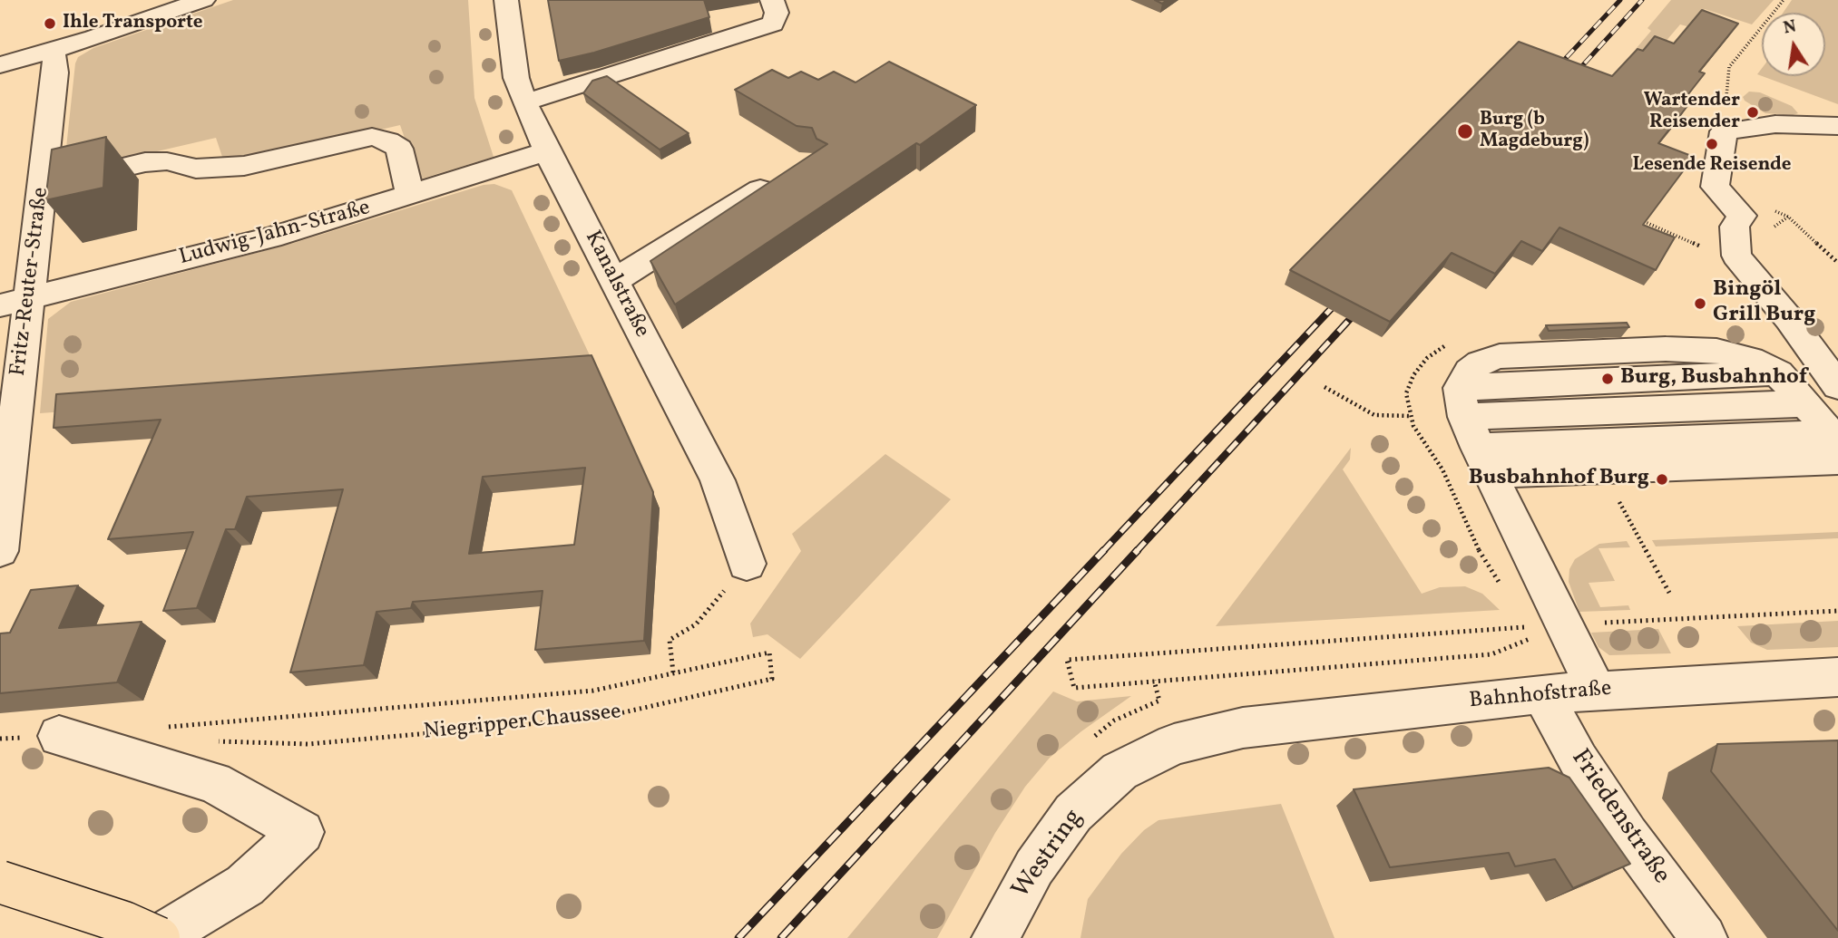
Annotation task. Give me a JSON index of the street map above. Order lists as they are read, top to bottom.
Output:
{
  "streets": {
    "street": [
      "Ludwig-Jahn-Straße",
      "Fritz-Reuter-Straße",
      "Kanalstraße",
      "Bahnhofstraße",
      "Friedenstraße",
      "Westring"
    ],
    "path": ["Niegripper Chaussee"]
  },
  "crossings": [
    ["Ludwig-Jahn-Straße", "Fritz-Reuter-Straße"],
    ["Ludwig-Jahn-Straße", "Kanalstraße"],
    ["Bahnhofstraße", "Friedenstraße"],
    ["Bahnhofstraße", "Westring"]
  ],
  "places": [
    "Ihle Transporte",
    "Wartender Reisender",
    "Burg (b Magdeburg)",
    "Lesende Reisende",
    "Bingöl Grill Burg",
    "Burg, Busbahnhof",
    "Busbahnhof Burg"
  ],
  "north": "top"
}
